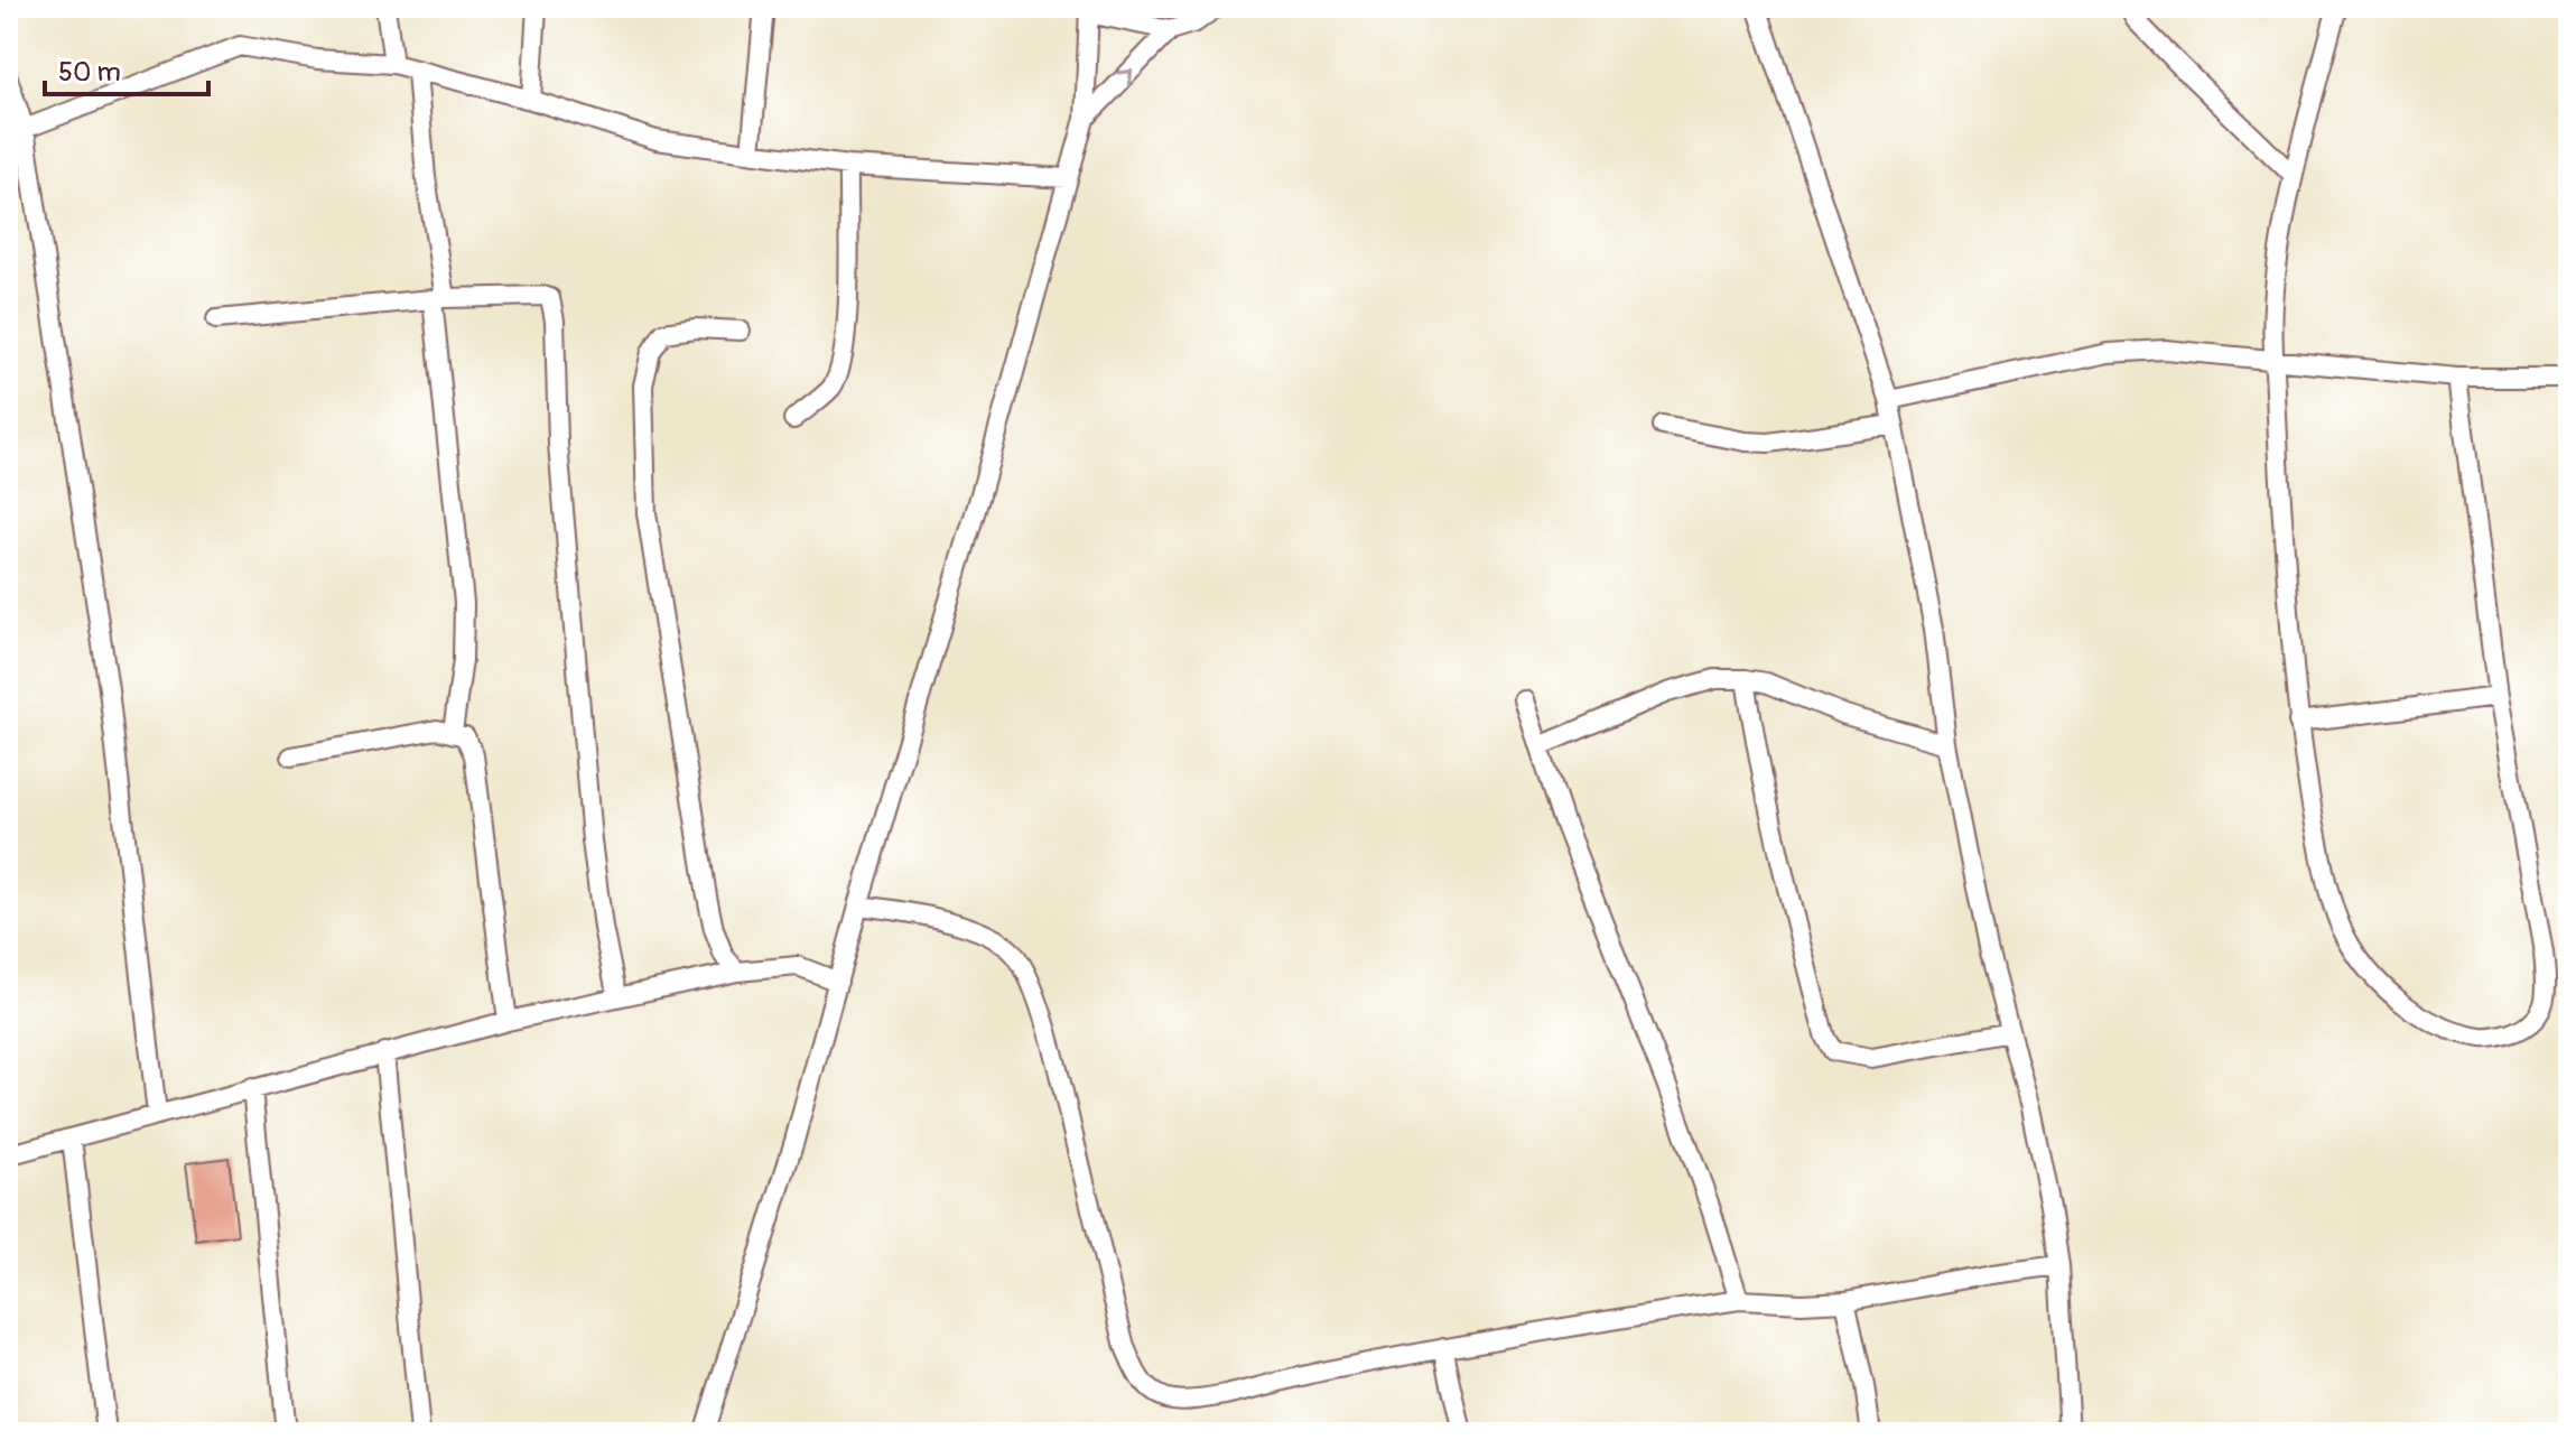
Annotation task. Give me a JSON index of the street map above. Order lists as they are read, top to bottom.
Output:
{
  "scale_bar": "50 m"
}
